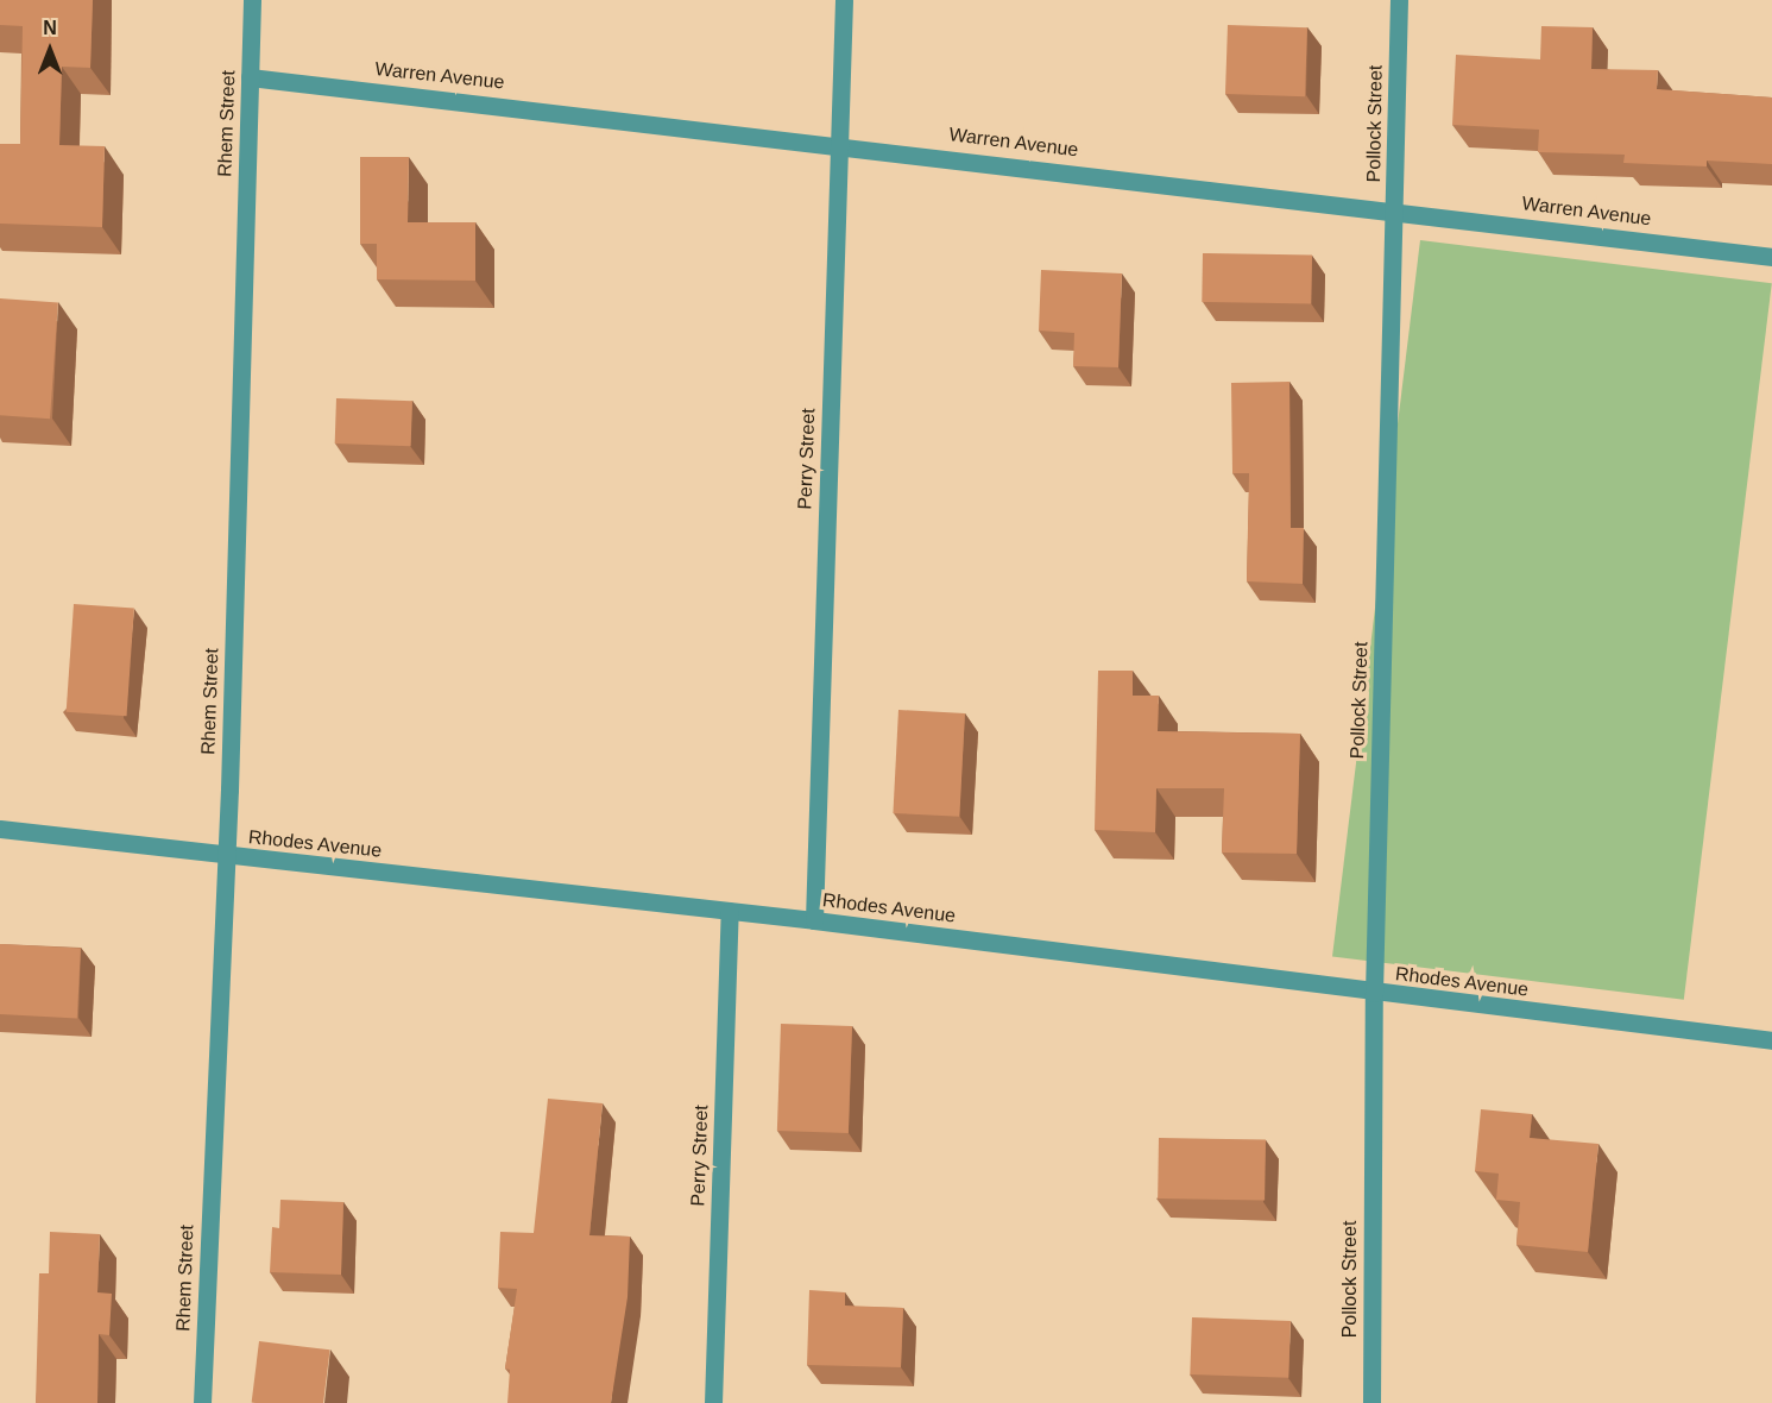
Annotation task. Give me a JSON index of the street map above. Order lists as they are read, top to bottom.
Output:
{
  "streets": {
    "street": [
      "Warren Avenue",
      "Rhem Street",
      "Pollock Street",
      "Perry Street",
      "Rhodes Avenue"
    ]
  },
  "crossings": [
    ["Warren Avenue", "Rhem Street"],
    ["Warren Avenue", "Pollock Street"],
    ["Warren Avenue", "Perry Street"],
    ["Rhem Street", "Rhodes Avenue"],
    ["Pollock Street", "Rhodes Avenue"],
    ["Perry Street", "Rhodes Avenue"]
  ],
  "north": "top"
}
